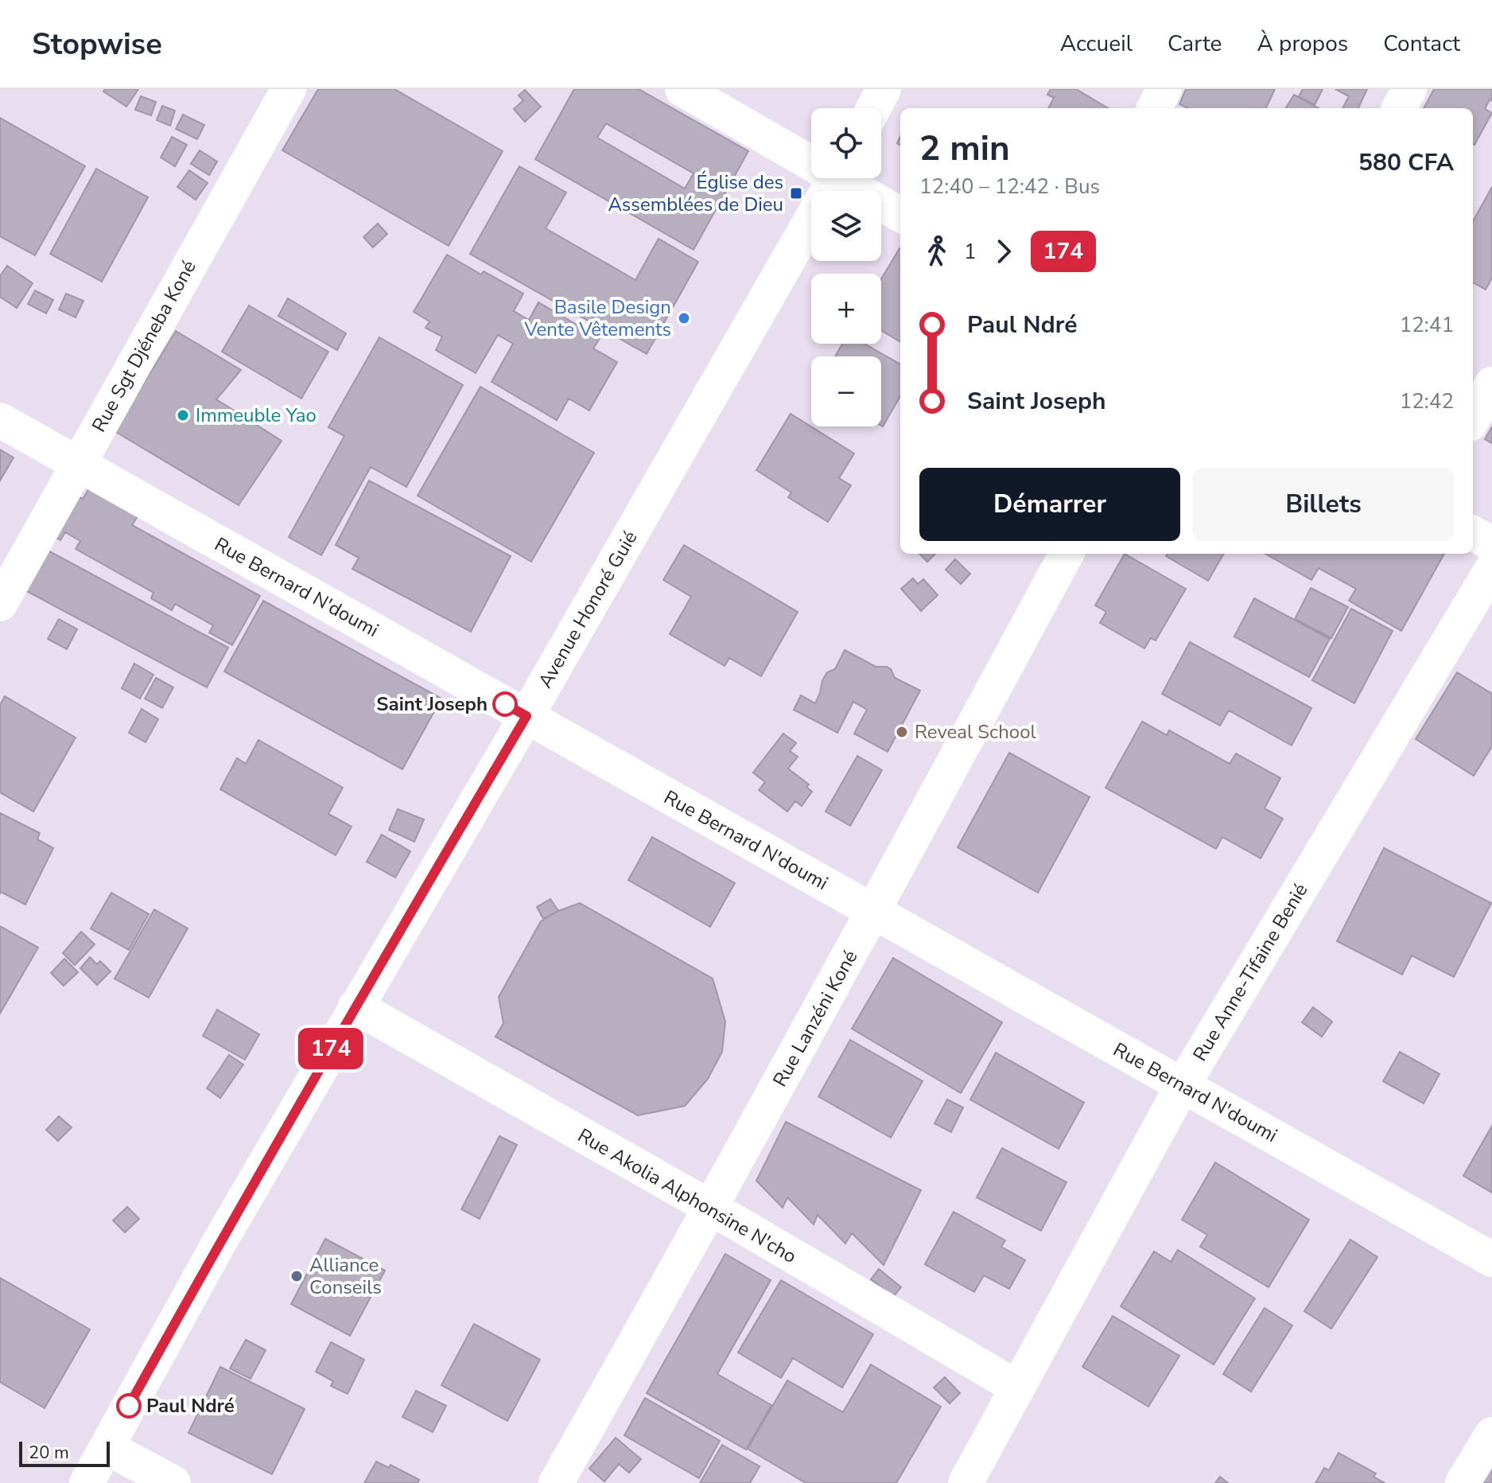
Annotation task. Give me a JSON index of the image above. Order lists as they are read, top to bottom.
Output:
{
  "streets": {
    "street": [
      "Rue Sgt Djéneba Koné",
      "Rue Bernard N'doumi",
      "Avenue Honoré Guié",
      "Rue Anne-Tifaine Benié",
      "Rue Lanzéni Koné",
      "Rue Akolia Alphonsine N'cho"
    ]
  },
  "crossings": [
    ["Rue Sgt Djéneba Koné", "Rue Bernard N'doumi"],
    ["Rue Bernard N'doumi", "Avenue Honoré Guié"],
    ["Rue Bernard N'doumi", "Rue Anne-Tifaine Benié"],
    ["Rue Bernard N'doumi", "Rue Lanzéni Koné"],
    ["Avenue Honoré Guié", "Rue Akolia Alphonsine N'cho"],
    ["Rue Anne-Tifaine Benié", "Rue Akolia Alphonsine N'cho"],
    ["Rue Lanzéni Koné", "Rue Akolia Alphonsine N'cho"]
  ],
  "places": {
    "transit": ["Église des Assemblées de Dieu"],
    "other": [
      "Basile Design Vente Vêtements",
      "Immeuble Yao",
      "Saint Joseph",
      "Reveal School",
      "Alliance Conseils",
      "Paul Ndré"
    ]
  },
  "lines": ["bus line 174"],
  "scale_bar": "20 m",
  "page": {
    "header": "Stopwise",
    "nav": [
      "Accueil",
      "Carte",
      "À propos",
      "Contact"
    ],
    "on_map": "174",
    "map_buttons": ["+", "−"],
    "heading": ["2 min", "12:40 – 12:42 · Bus", "580 CFA"],
    "legs": ["1", "174"],
    "list": [
      {
        "name": "Paul Ndré",
        "value": "12:41"
      },
      {
        "name": "Saint Joseph",
        "value": "12:42"
      }
    ],
    "buttons": ["Démarrer", "Billets"],
    "scale": "20 m"
  }
}
